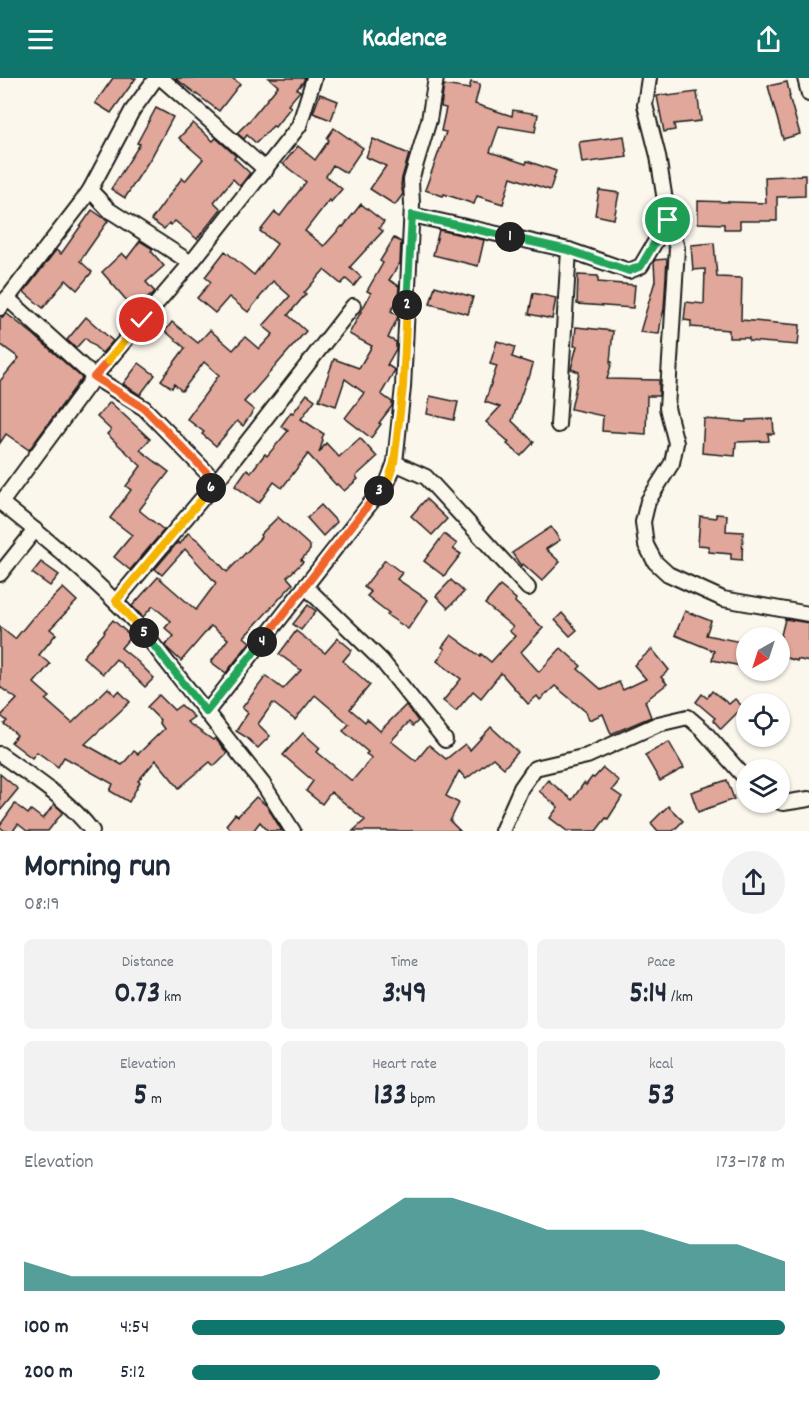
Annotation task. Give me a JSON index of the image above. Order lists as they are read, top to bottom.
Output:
{
  "north": "bottom left",
  "page": {
    "header": "Kadence",
    "pins": [
      "1",
      "2",
      "6",
      "3",
      "5",
      "4"
    ],
    "heading": ["Morning run", "08:19"],
    "stats": [
      ["Distance", "0.73 km"],
      ["Time", "3:49"],
      ["Pace", "5:14 /km"],
      ["Elevation", "5 m"],
      ["Heart rate", "133 bpm"],
      ["kcal", "53"]
    ],
    "chart": ["Elevation", "173–178 m"],
    "list": [
      {
        "name": "100 m",
        "note": "4:54"
      },
      {
        "name": "200 m",
        "note": "5:12"
      }
    ]
  }
}
